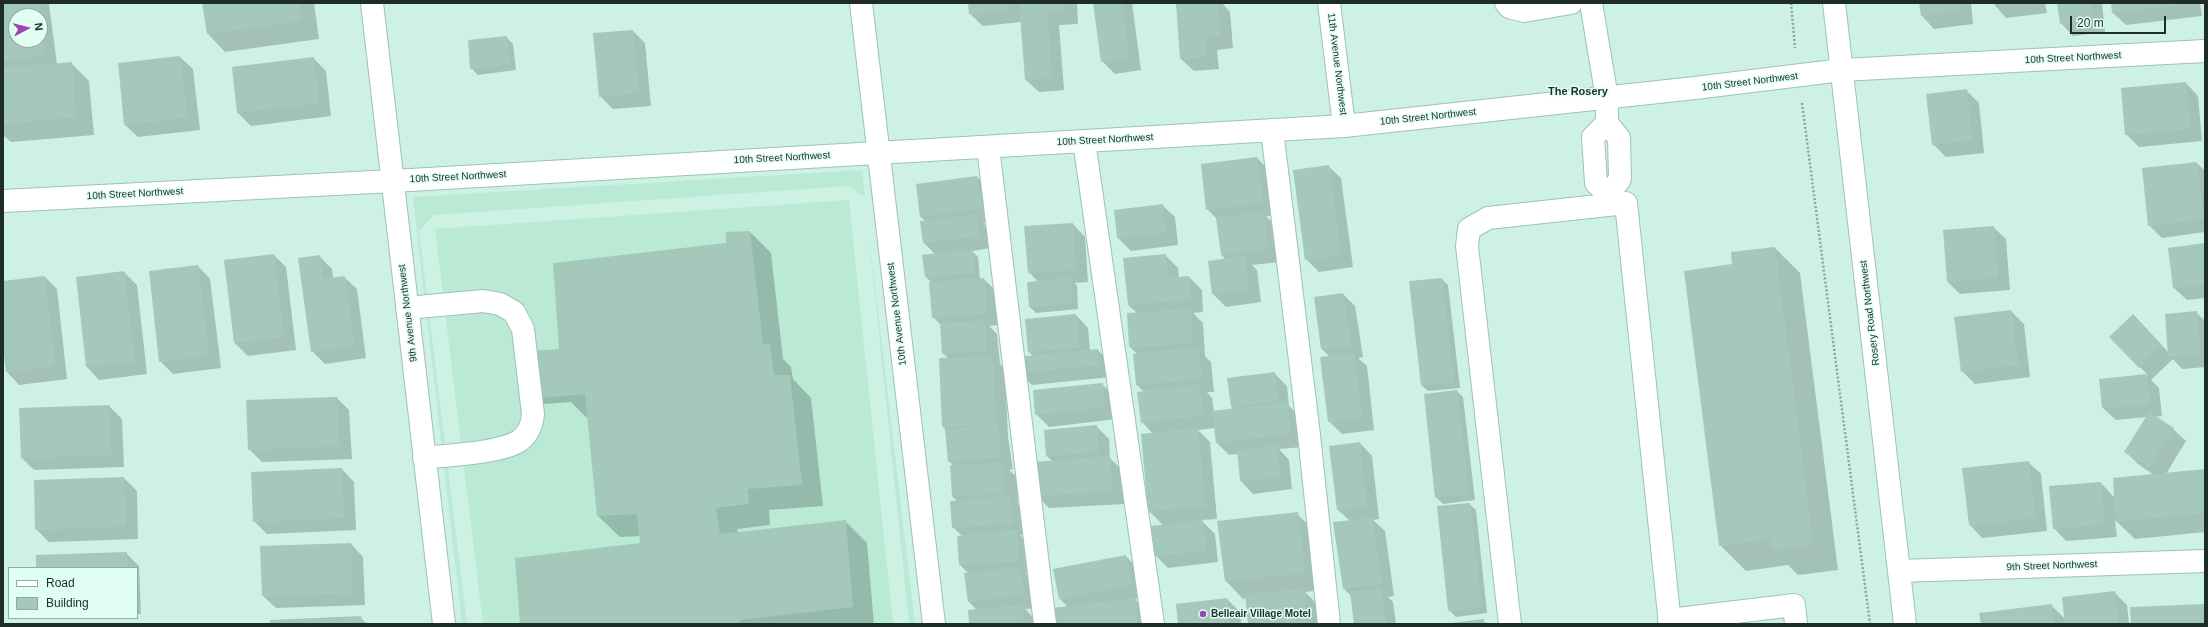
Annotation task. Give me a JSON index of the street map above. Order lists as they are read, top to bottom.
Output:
{
  "streets": {
    "street": [
      "10th Street Northwest",
      "11th Avenue Northwest",
      "9th Avenue Northwest",
      "Rosery Road Northwest",
      "10th Avenue Northwest",
      "9th Street Northwest"
    ]
  },
  "crossings": [
    ["10th Street Northwest", "11th Avenue Northwest"],
    ["10th Street Northwest", "9th Avenue Northwest"],
    ["10th Street Northwest", "Rosery Road Northwest"],
    ["10th Street Northwest", "10th Avenue Northwest"],
    ["Rosery Road Northwest", "9th Street Northwest"]
  ],
  "districts": ["The Rosery"],
  "places": ["Belleair Village Motel"],
  "legend": ["Road", "Building"],
  "scale_bar": "20 m",
  "north": "right"
}
